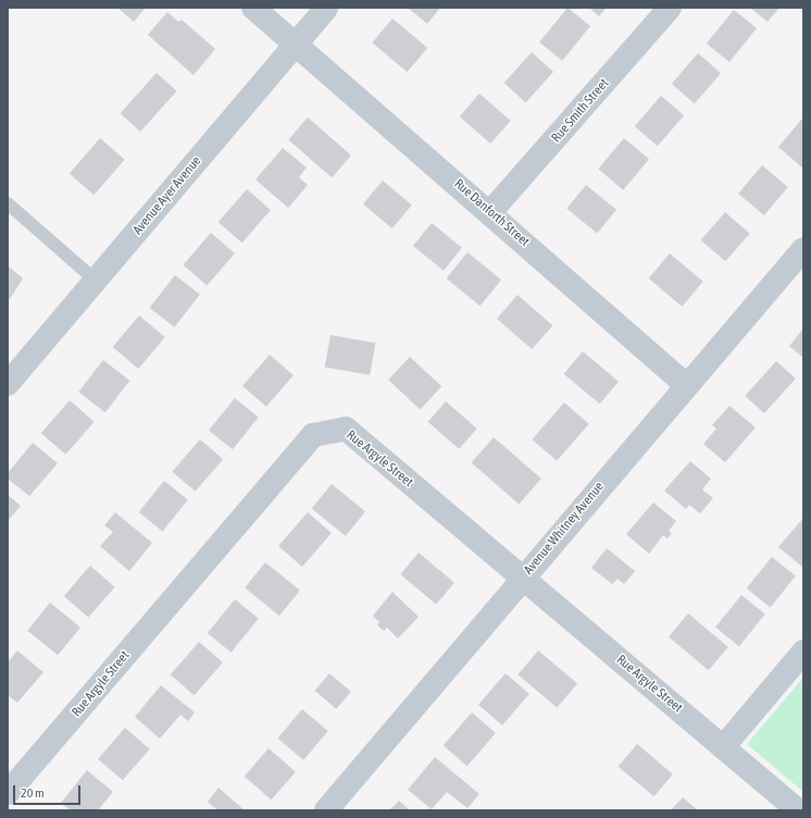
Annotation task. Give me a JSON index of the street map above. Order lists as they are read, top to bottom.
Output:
{
  "streets": {
    "street": [
      "Rue Smith Street",
      "Avenue Ayer Avenue",
      "Rue Danforth Street",
      "Rue Argyle Street",
      "Avenue Whitney Avenue"
    ]
  },
  "crossings": [
    ["Rue Smith Street", "Rue Danforth Street"],
    ["Avenue Ayer Avenue", "Rue Danforth Street"],
    ["Rue Danforth Street", "Avenue Whitney Avenue"],
    ["Rue Argyle Street", "Avenue Whitney Avenue"]
  ],
  "scale_bar": "20 m"
}
